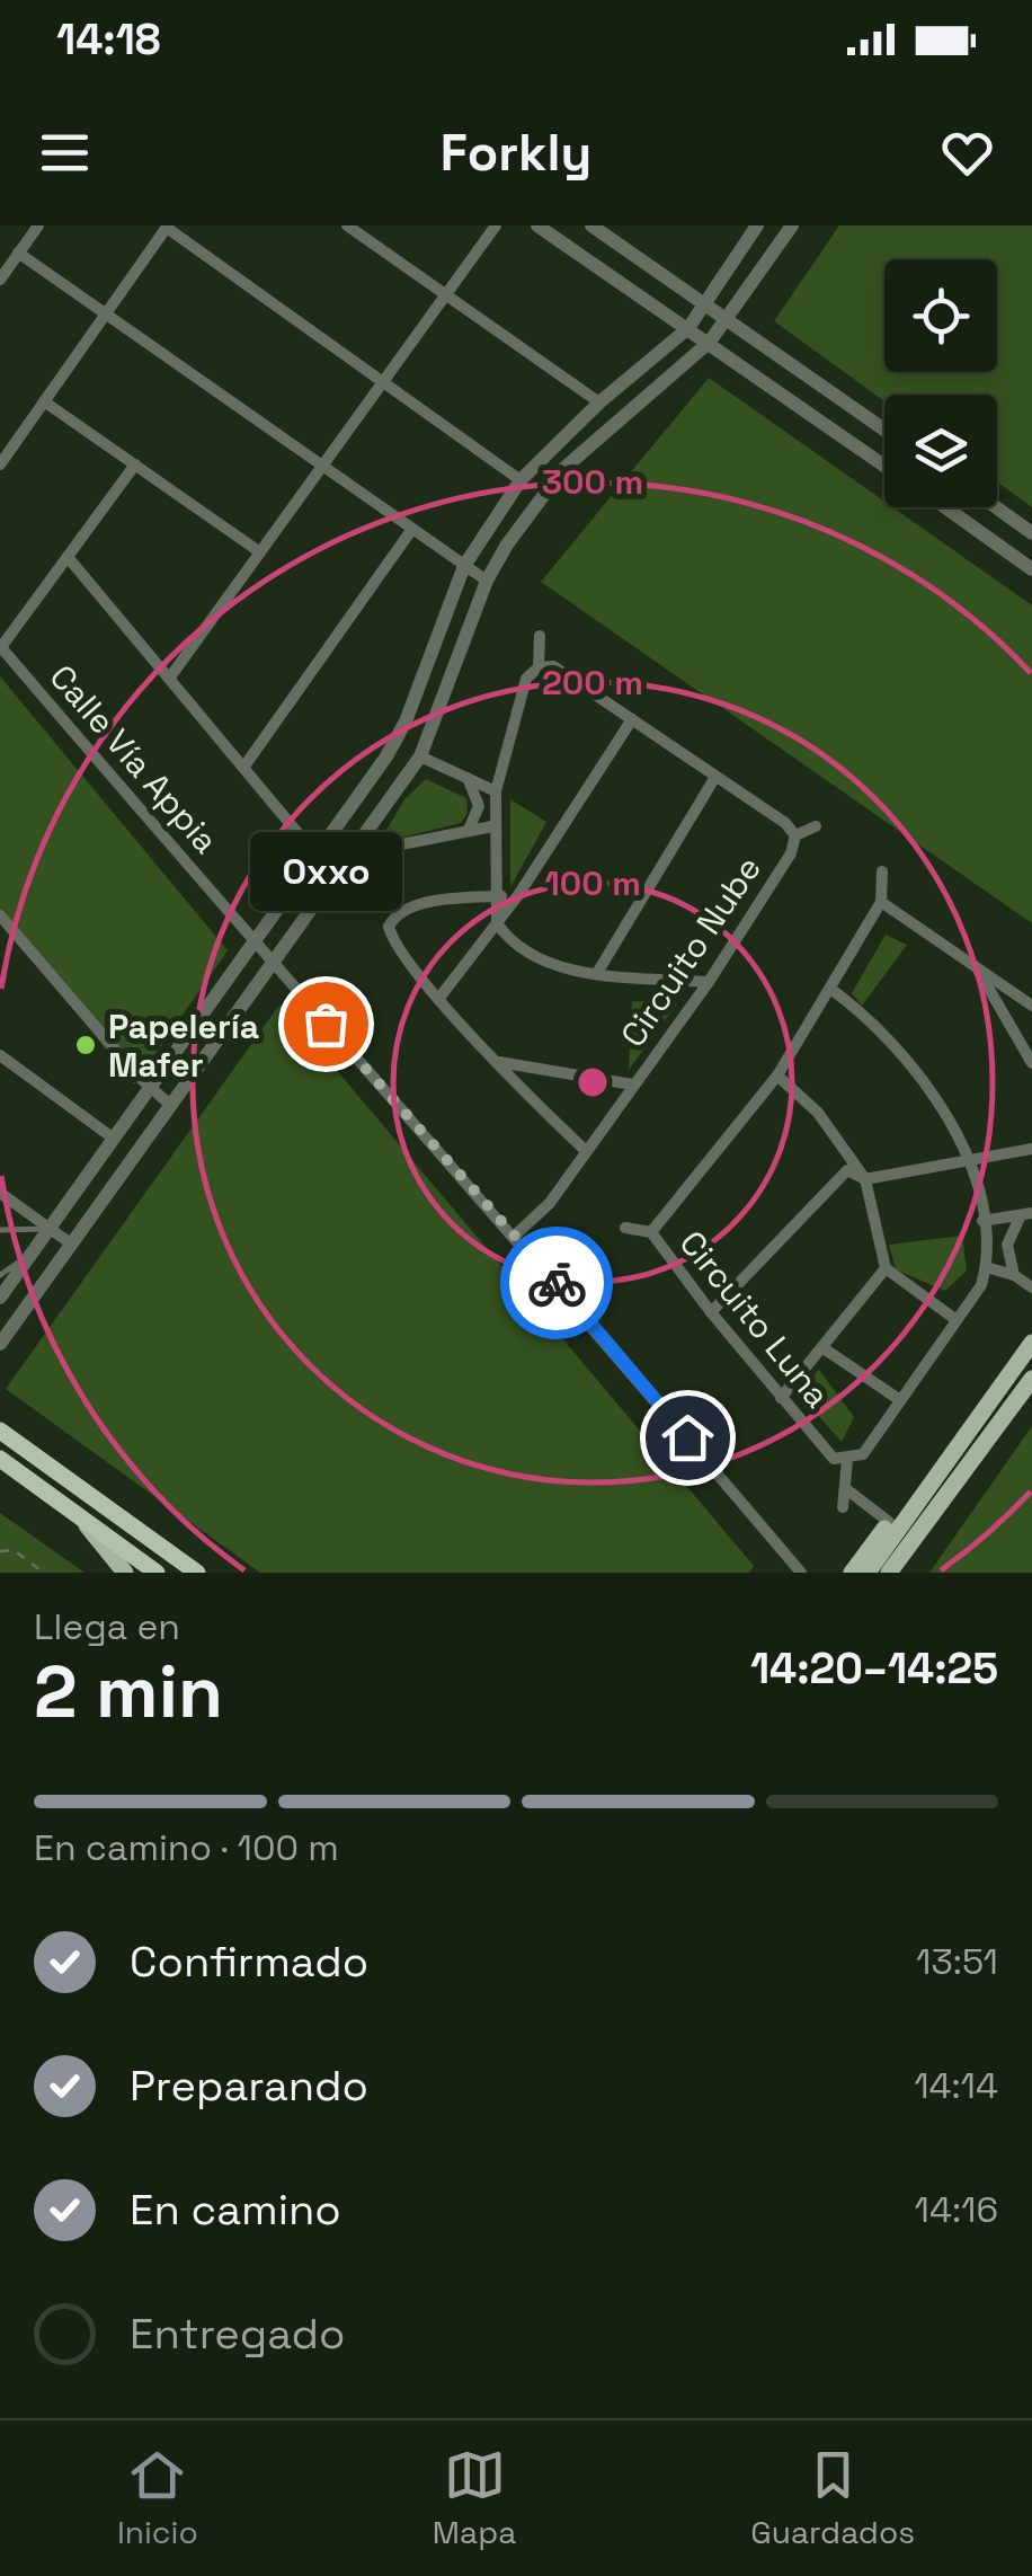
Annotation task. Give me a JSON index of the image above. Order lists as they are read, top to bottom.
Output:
{
  "streets": {
    "street": ["Calle Vía Appia", "Circuito Nube", "Circuito Luna"]
  },
  "crossings": [
    ["Calle Vía Appia", "Circuito Nube"]
  ],
  "places": ["Oxxo", "Papelería Mafer"],
  "page": {
    "status": "14:18",
    "header": "Forkly",
    "bubble": "Oxxo",
    "heading": ["2 min", "Llega en", "14:20–14:25"],
    "bar": "En camino · 100 m",
    "list": [
      ["Confirmado", "13:51"],
      ["Preparando", "14:14"],
      ["En camino", "14:16"],
      "Entregado"
    ],
    "tabs": ["Inicio", "Mapa", "Guardados"]
  },
  "rings": ["300 m", "200 m", "100 m"]
}
